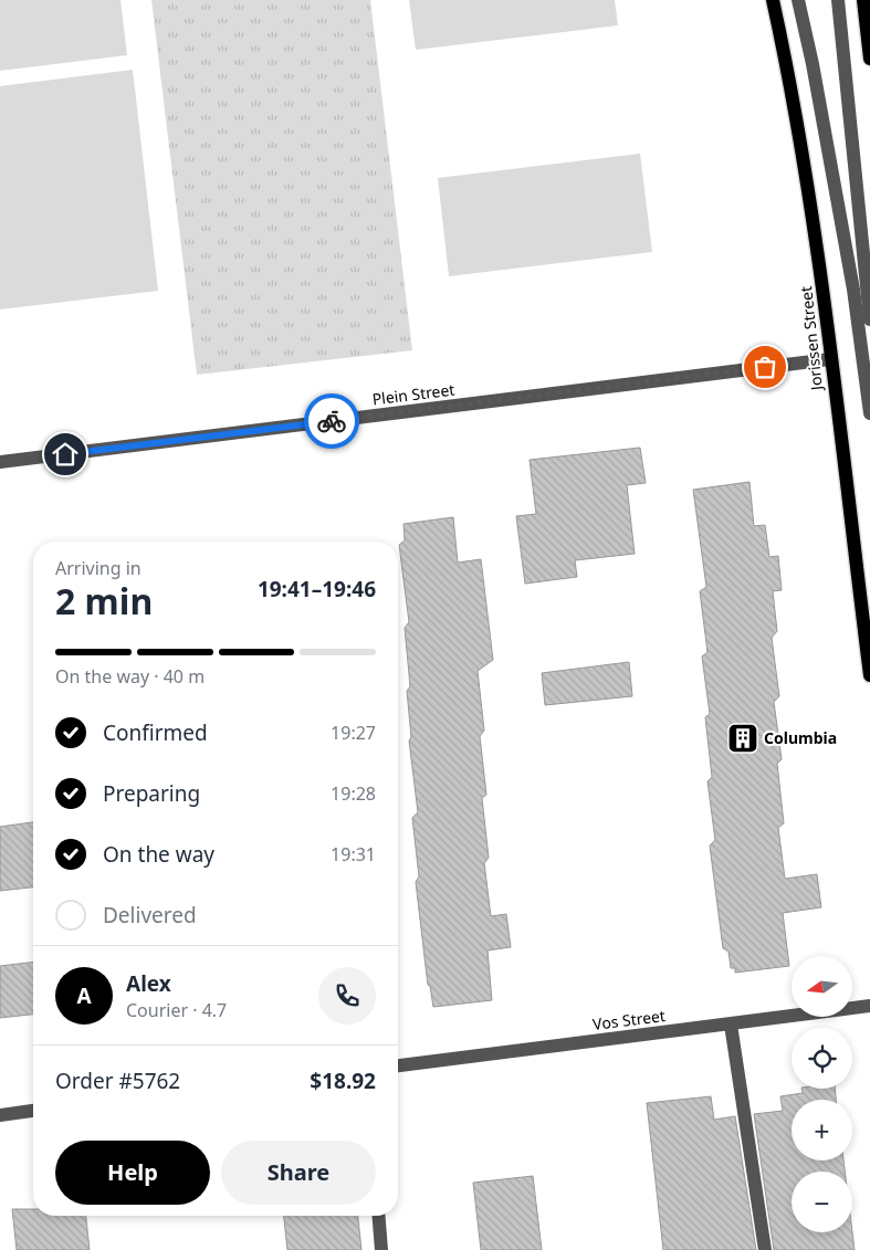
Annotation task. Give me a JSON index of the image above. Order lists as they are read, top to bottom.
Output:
{
  "streets": {
    "main road": ["Jorissen Street"],
    "street": ["Plein Street", "Vos Street"]
  },
  "crossings": [
    ["Jorissen Street", "Plein Street"]
  ],
  "places": {
    "building": ["Columbia"]
  },
  "north": "left",
  "page": {
    "heading": ["2 min", "Arriving in", "19:41–19:46"],
    "panel": [
      "Alex",
      "Courier · 4.7",
      "Order #5762",
      "$18.92"
    ],
    "bar": "On the way · 40 m",
    "list": [
      ["Confirmed", "19:27"],
      ["Preparing", "19:28"],
      ["On the way", "19:31"],
      "Delivered"
    ],
    "map_buttons": ["+", "−"],
    "round": "A",
    "buttons": ["Help", "Share"]
  }
}
